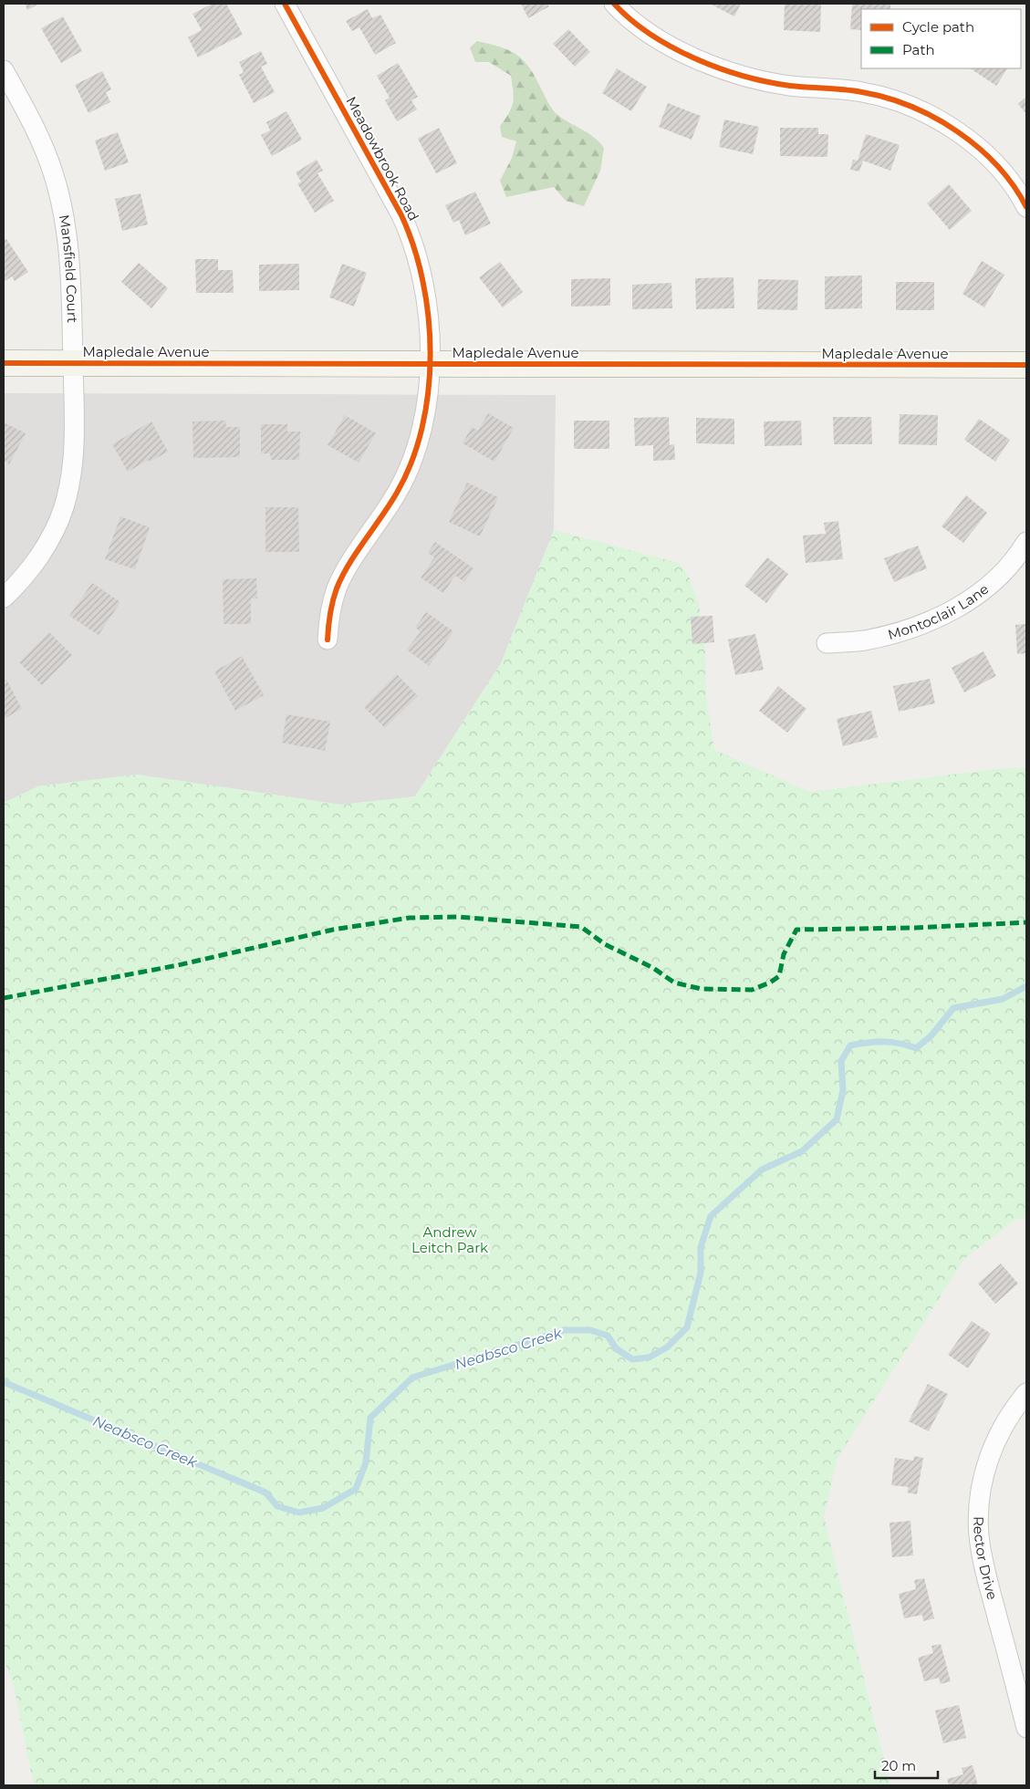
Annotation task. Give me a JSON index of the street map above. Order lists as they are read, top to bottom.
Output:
{
  "streets": {
    "street": [
      "Meadowbrook Road",
      "Mansfield Court",
      "Mapledale Avenue",
      "Montoclair Lane",
      "Rector Drive"
    ]
  },
  "crossings": [
    ["Meadowbrook Road", "Mapledale Avenue"],
    ["Mansfield Court", "Mapledale Avenue"]
  ],
  "water": ["Neabsco Creek"],
  "parks": ["Andrew Leitch Park"],
  "legend": ["Cycle path", "Path"],
  "scale_bar": "20 m"
}
